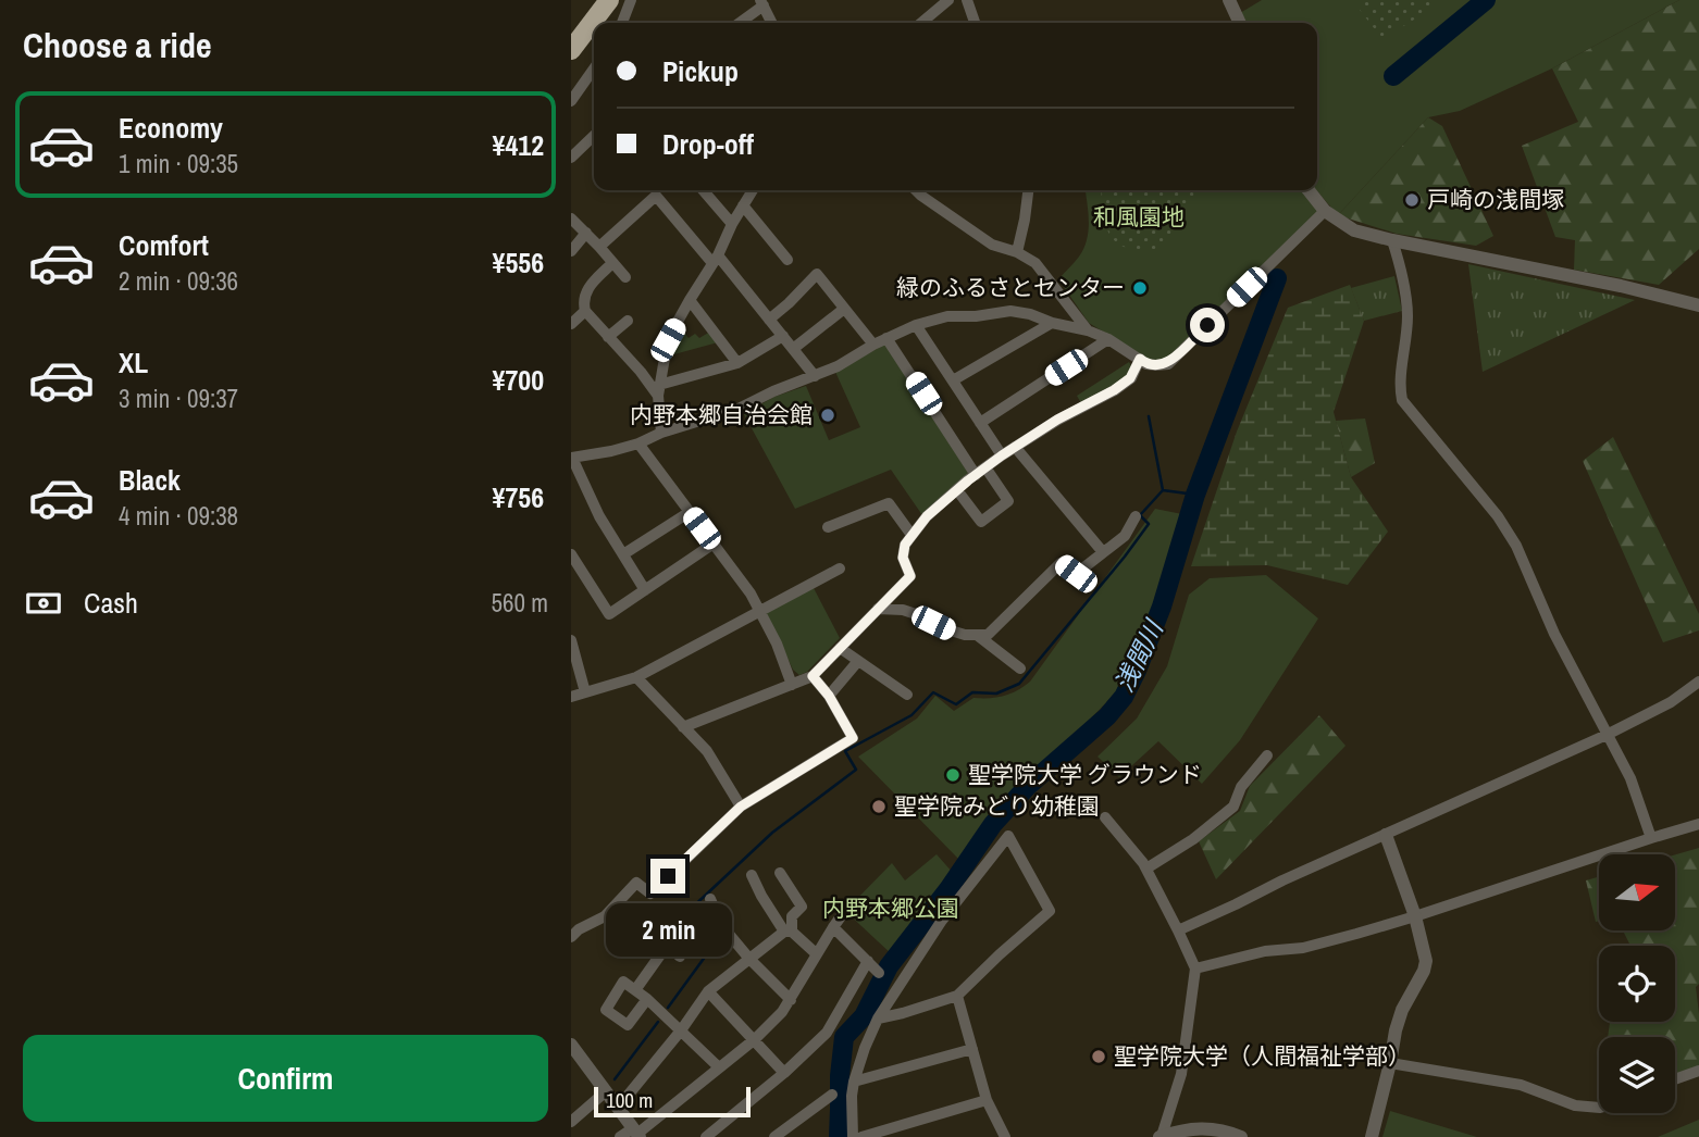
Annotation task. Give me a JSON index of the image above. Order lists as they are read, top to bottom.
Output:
{
  "water": ["浅間川"],
  "parks": ["和風園地", "内野本郷公園"],
  "places": [
    "戸崎の浅間塚",
    "緑のふるさとセンター",
    "内野本郷自治会館",
    "聖学院大学 グラウンド",
    "聖学院みどり幼稚園",
    "聖学院大学（人間福祉学部）"
  ],
  "scale_bar": "100 m",
  "north": "right",
  "page": {
    "heading": "Choose a ride",
    "banner": ["Pickup", "Drop-off"],
    "list": [
      {
        "name": "Economy",
        "note": "1 min · 09:35",
        "value": "¥412"
      },
      {
        "name": "Comfort",
        "note": "2 min · 09:36",
        "value": "¥556"
      },
      {
        "name": "XL",
        "note": "3 min · 09:37",
        "value": "¥700"
      },
      {
        "name": "Black",
        "note": "4 min · 09:38",
        "value": "¥756"
      }
    ],
    "pay": ["Cash", "560 m"],
    "bubble": "2 min",
    "buttons": "Confirm",
    "scale": "100 m"
  }
}
